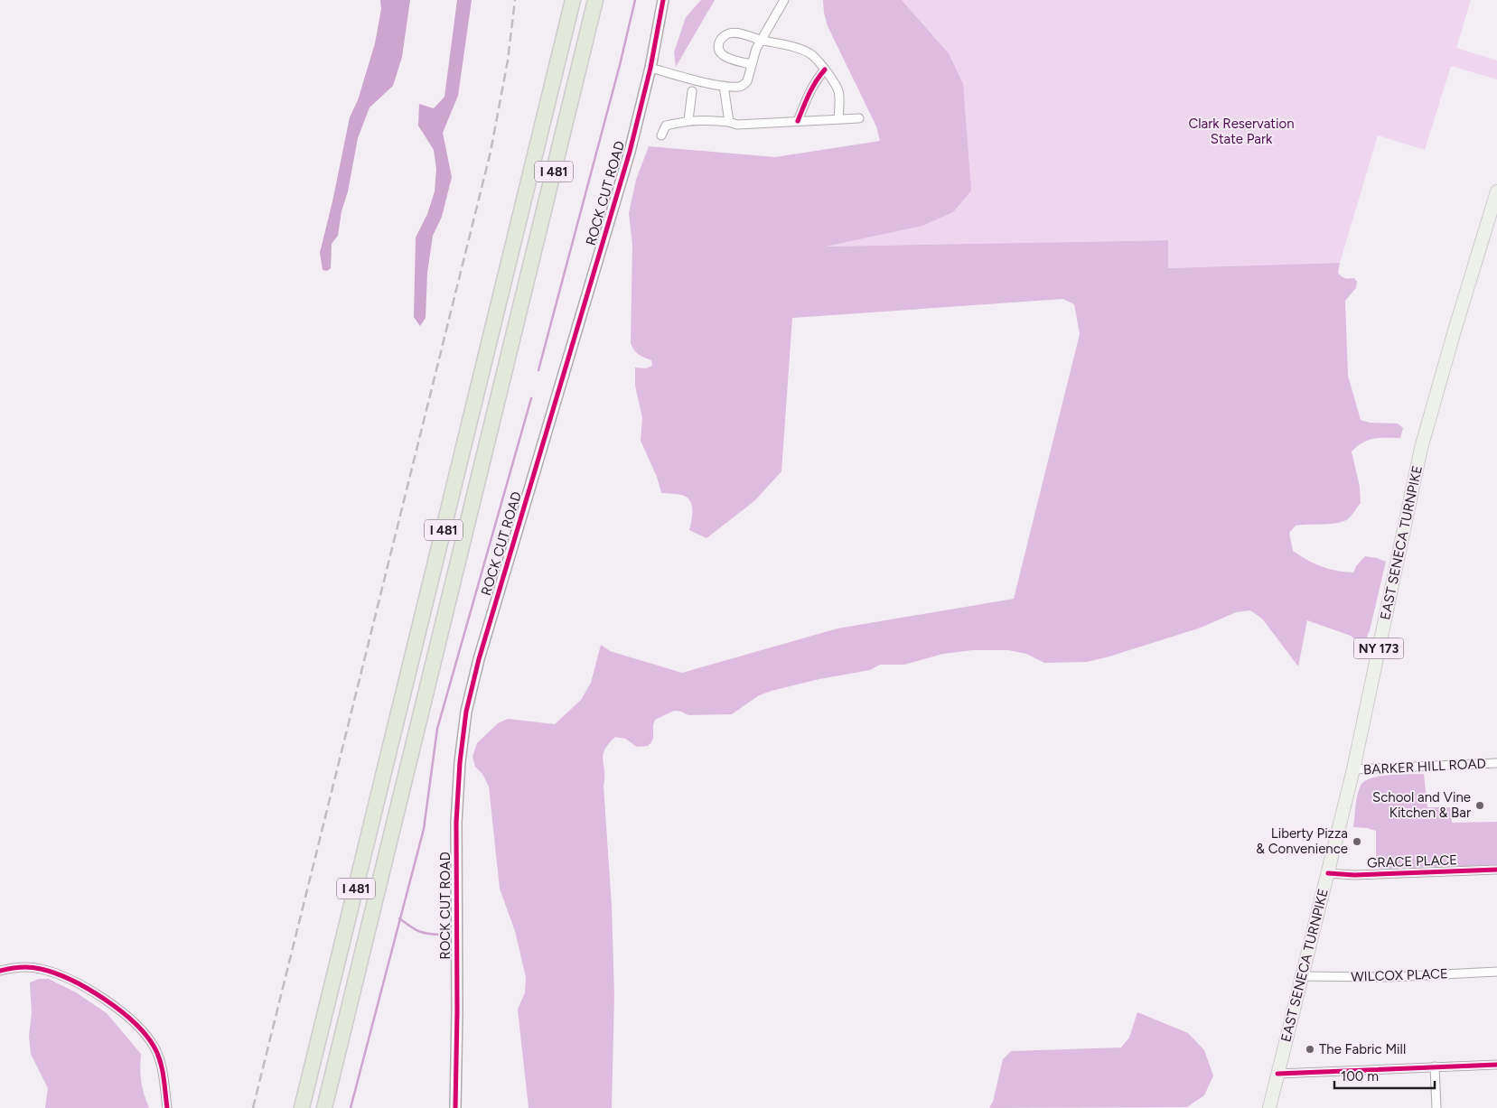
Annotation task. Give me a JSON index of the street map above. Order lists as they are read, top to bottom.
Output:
{
  "streets": {
    "highway": ["I 481"],
    "main road": ["EAST SENECA TURNPIKE", "NY 173"],
    "street": [
      "ROCK CUT ROAD",
      "BARKER HILL ROAD",
      "GRACE PLACE",
      "WILCOX PLACE"
    ]
  },
  "crossings": [
    ["EAST SENECA TURNPIKE", "BARKER HILL ROAD"],
    ["EAST SENECA TURNPIKE", "GRACE PLACE"],
    ["EAST SENECA TURNPIKE", "WILCOX PLACE"]
  ],
  "parks": ["Clark Reservation State Park"],
  "places": ["School and Vine Kitchen & Bar", "Liberty Pizza & Convenience", "The Fabric Mill"],
  "scale_bar": "100 m"
}
